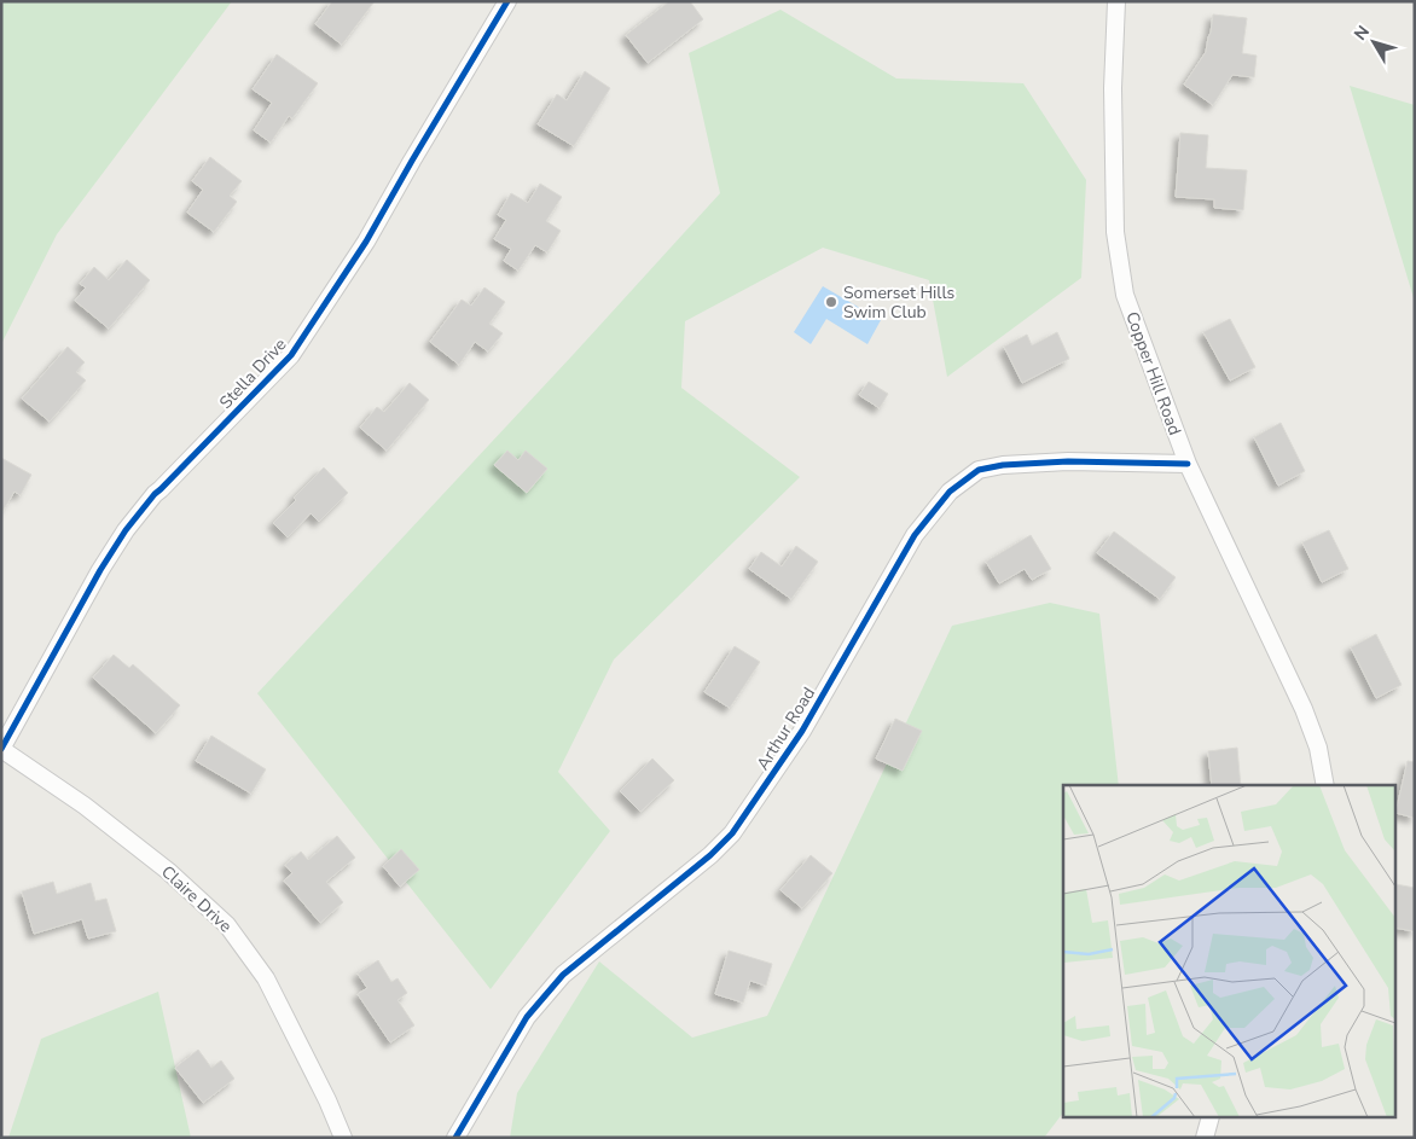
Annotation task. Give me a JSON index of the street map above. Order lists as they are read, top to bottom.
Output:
{
  "streets": {
    "street": [
      "Stella Drive",
      "Copper Hill Road",
      "Arthur Road",
      "Claire Drive"
    ]
  },
  "crossings": [
    ["Stella Drive", "Claire Drive"],
    ["Copper Hill Road", "Arthur Road"]
  ],
  "places": ["Somerset Hills Swim Club"],
  "north": "top left"
}
